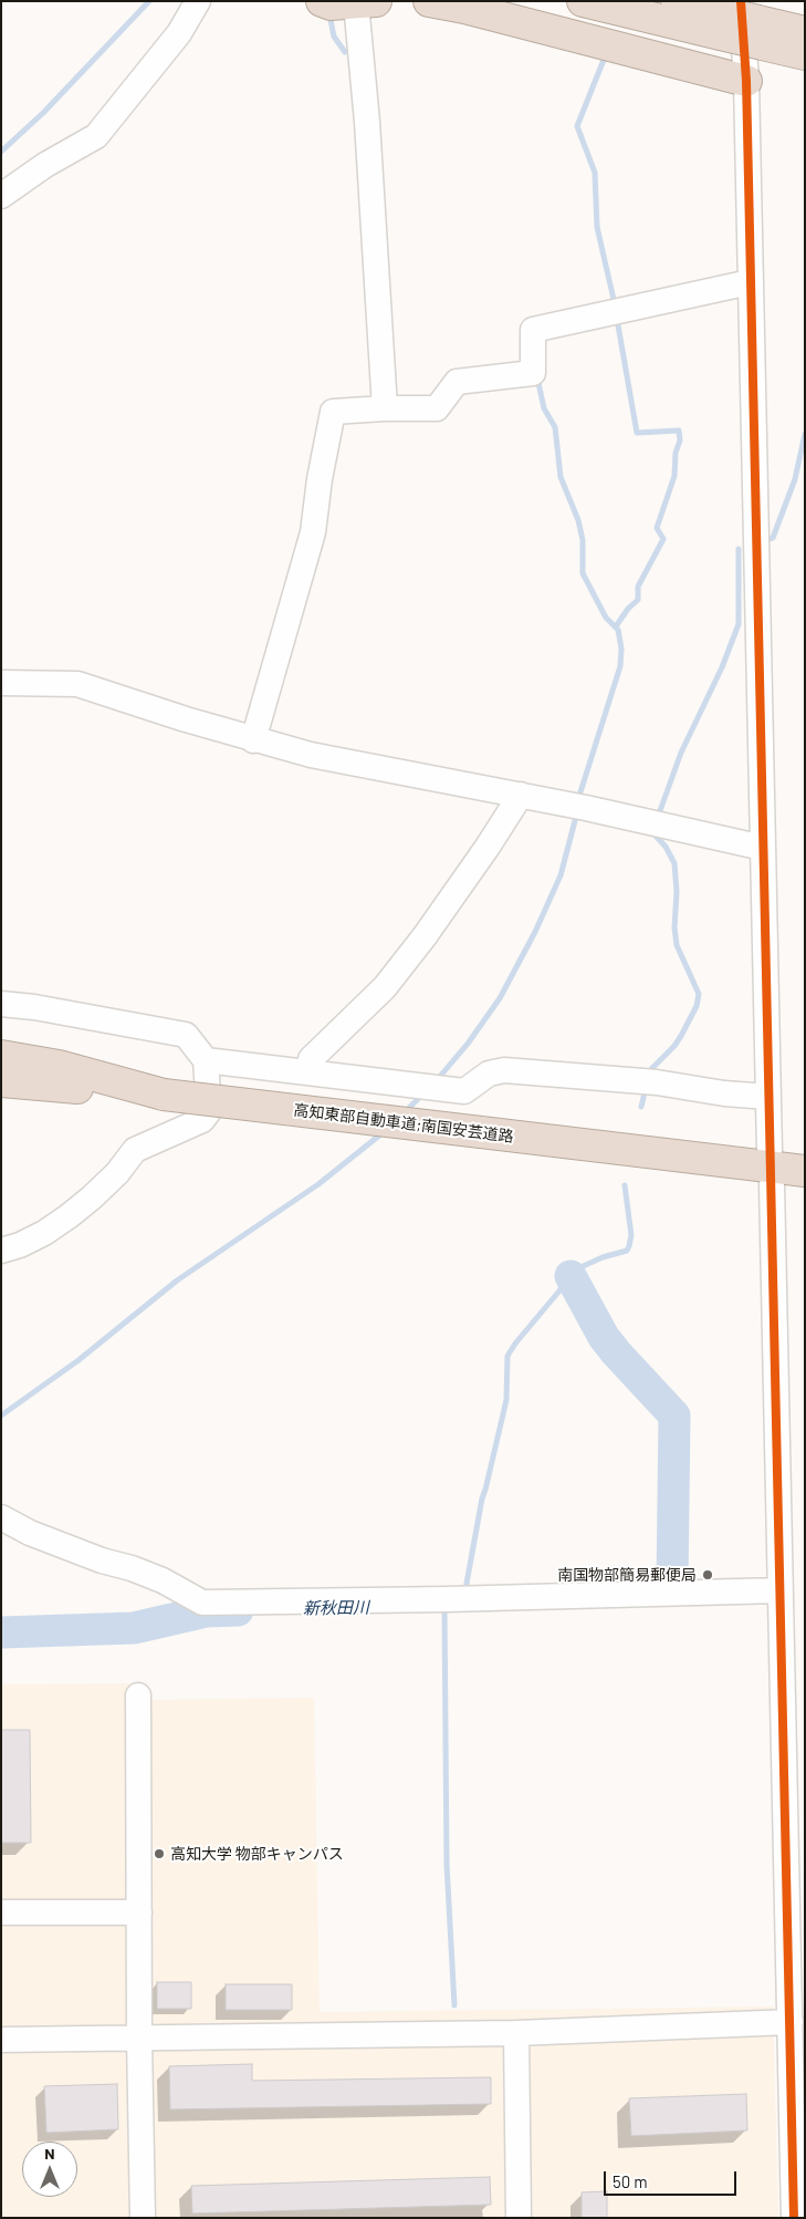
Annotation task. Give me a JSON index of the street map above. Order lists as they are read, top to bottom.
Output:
{
  "streets": {
    "highway": ["高知東部自動車道;南国安芸道路"]
  },
  "water": ["新秋田川"],
  "places": ["南国物部簡易郵便局", "高知大学 物部キャンパス"],
  "scale_bar": "50 m",
  "north": "top"
}
